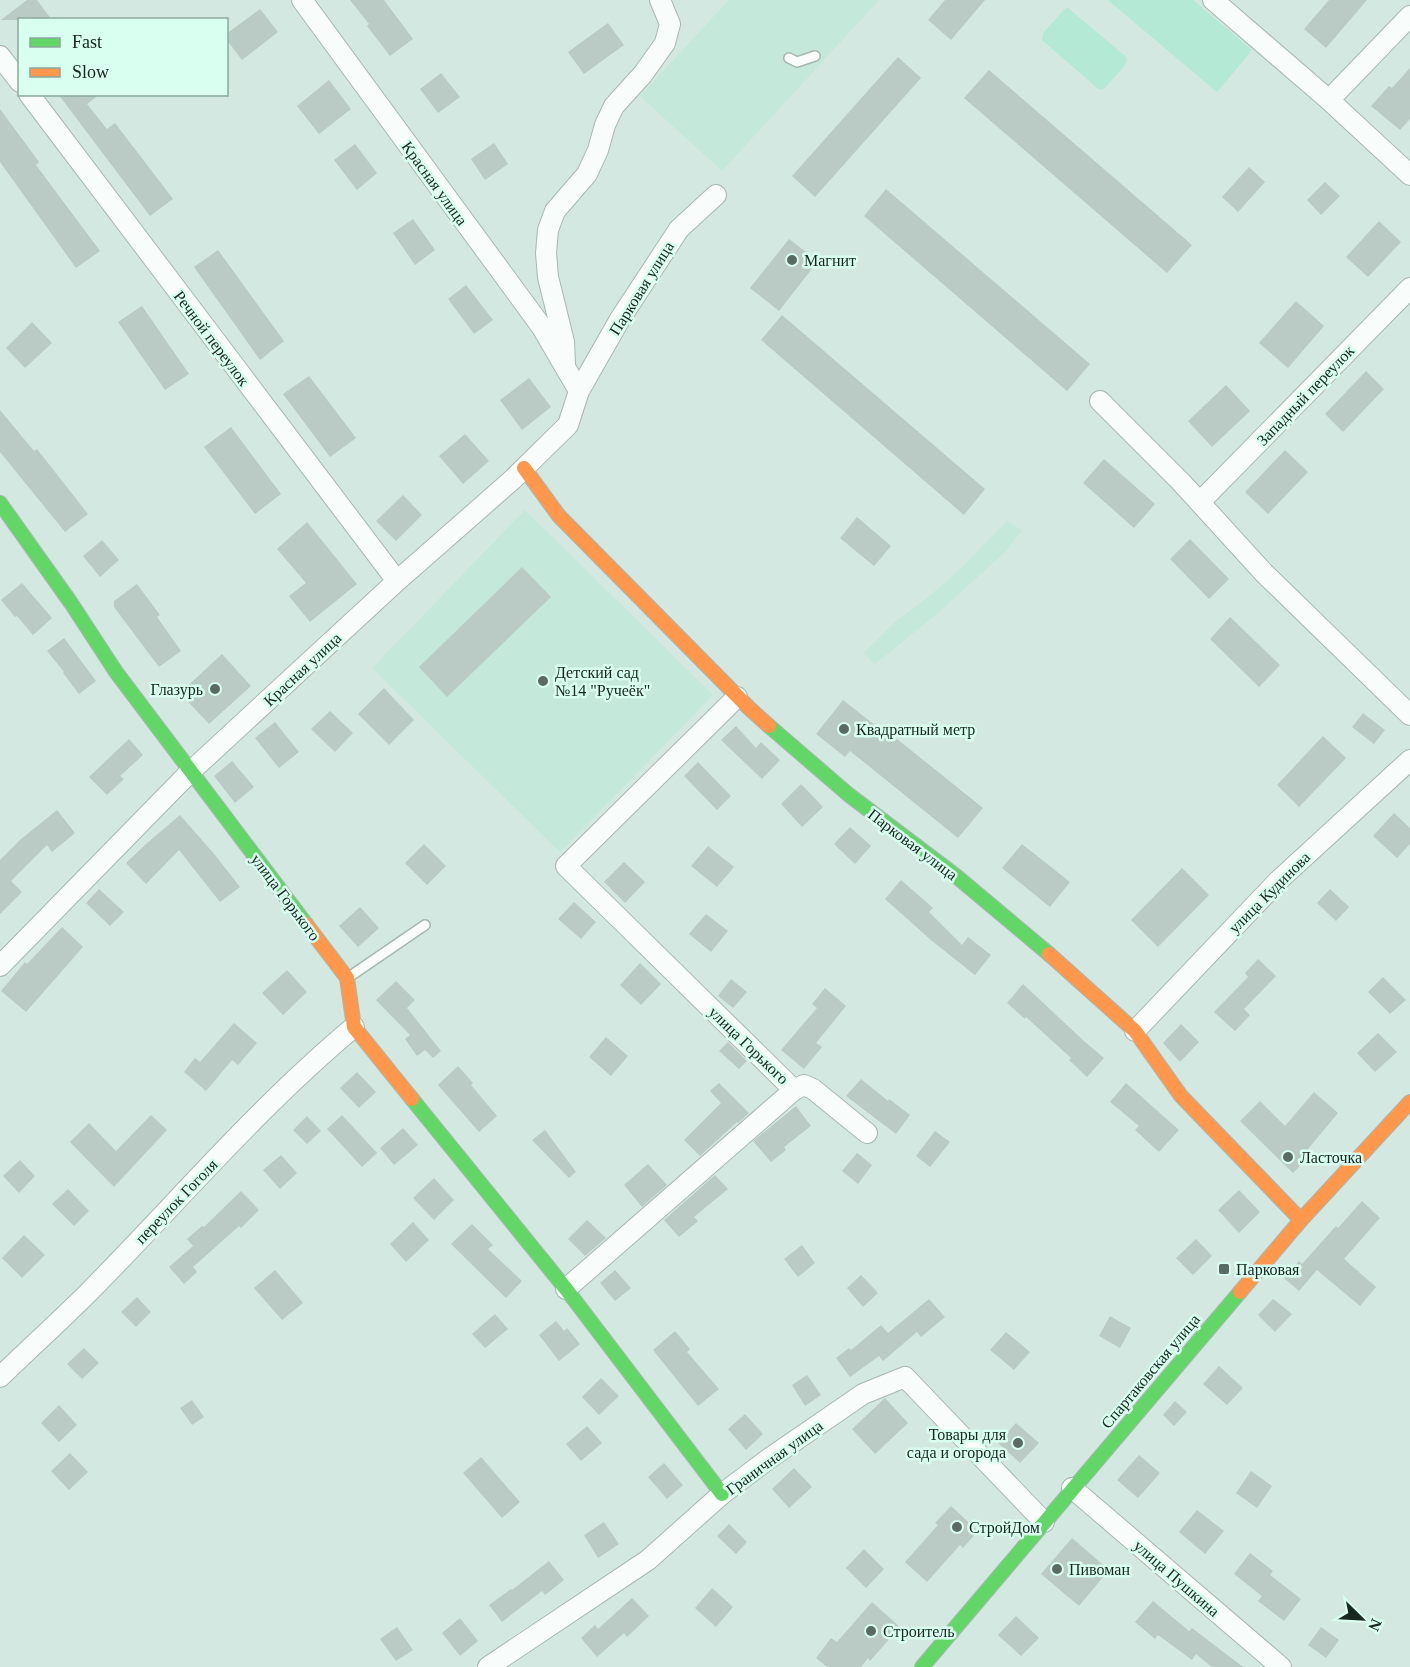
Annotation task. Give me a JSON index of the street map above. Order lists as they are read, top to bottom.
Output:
{
  "streets": {
    "street": [
      "Красная улица",
      "Парковая улица",
      "Речной переулок",
      "Западный переулок",
      "улица Кудинова",
      "улица Горького",
      "переулок Гоголя",
      "Спартаковская улица",
      "Граничная улица",
      "улица Пушкина"
    ]
  },
  "crossings": [
    ["Красная улица", "Парковая улица"],
    ["Красная улица", "Речной переулок"],
    ["Красная улица", "улица Горького"],
    ["Парковая улица", "улица Кудинова"],
    ["Парковая улица", "улица Горького"],
    ["Парковая улица", "Спартаковская улица"],
    ["улица Горького", "переулок Гоголя"],
    ["Спартаковская улица", "Граничная улица"],
    ["Спартаковская улица", "улица Пушкина"]
  ],
  "places": {
    "other": [
      "Магнит",
      "Детский сад №14 \"Ручеёк\"",
      "Глазурь",
      "Квадратный метр",
      "Ласточка",
      "Товары для сада и огорода",
      "СтройДом",
      "Пивоман",
      "Строитель"
    ],
    "transit": ["Парковая"]
  },
  "legend": ["Fast", "Slow"],
  "north": "bottom right"
}
